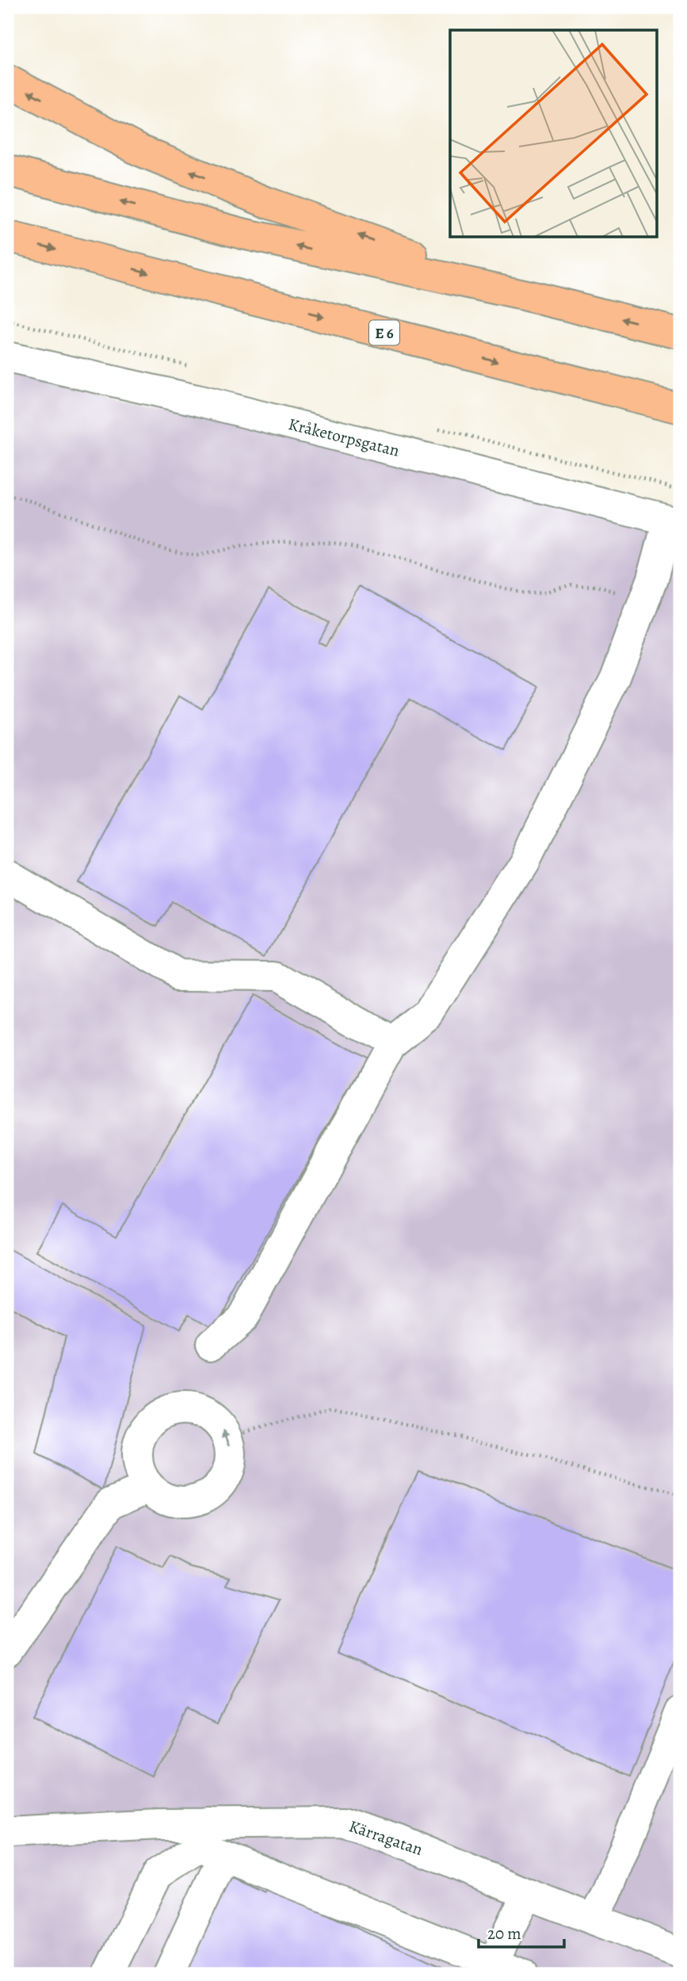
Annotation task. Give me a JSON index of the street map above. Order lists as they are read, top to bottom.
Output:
{
  "streets": {
    "highway": ["E 6"],
    "street": ["Kråketorpsgatan", "Kärragatan"]
  },
  "scale_bar": "20 m"
}
